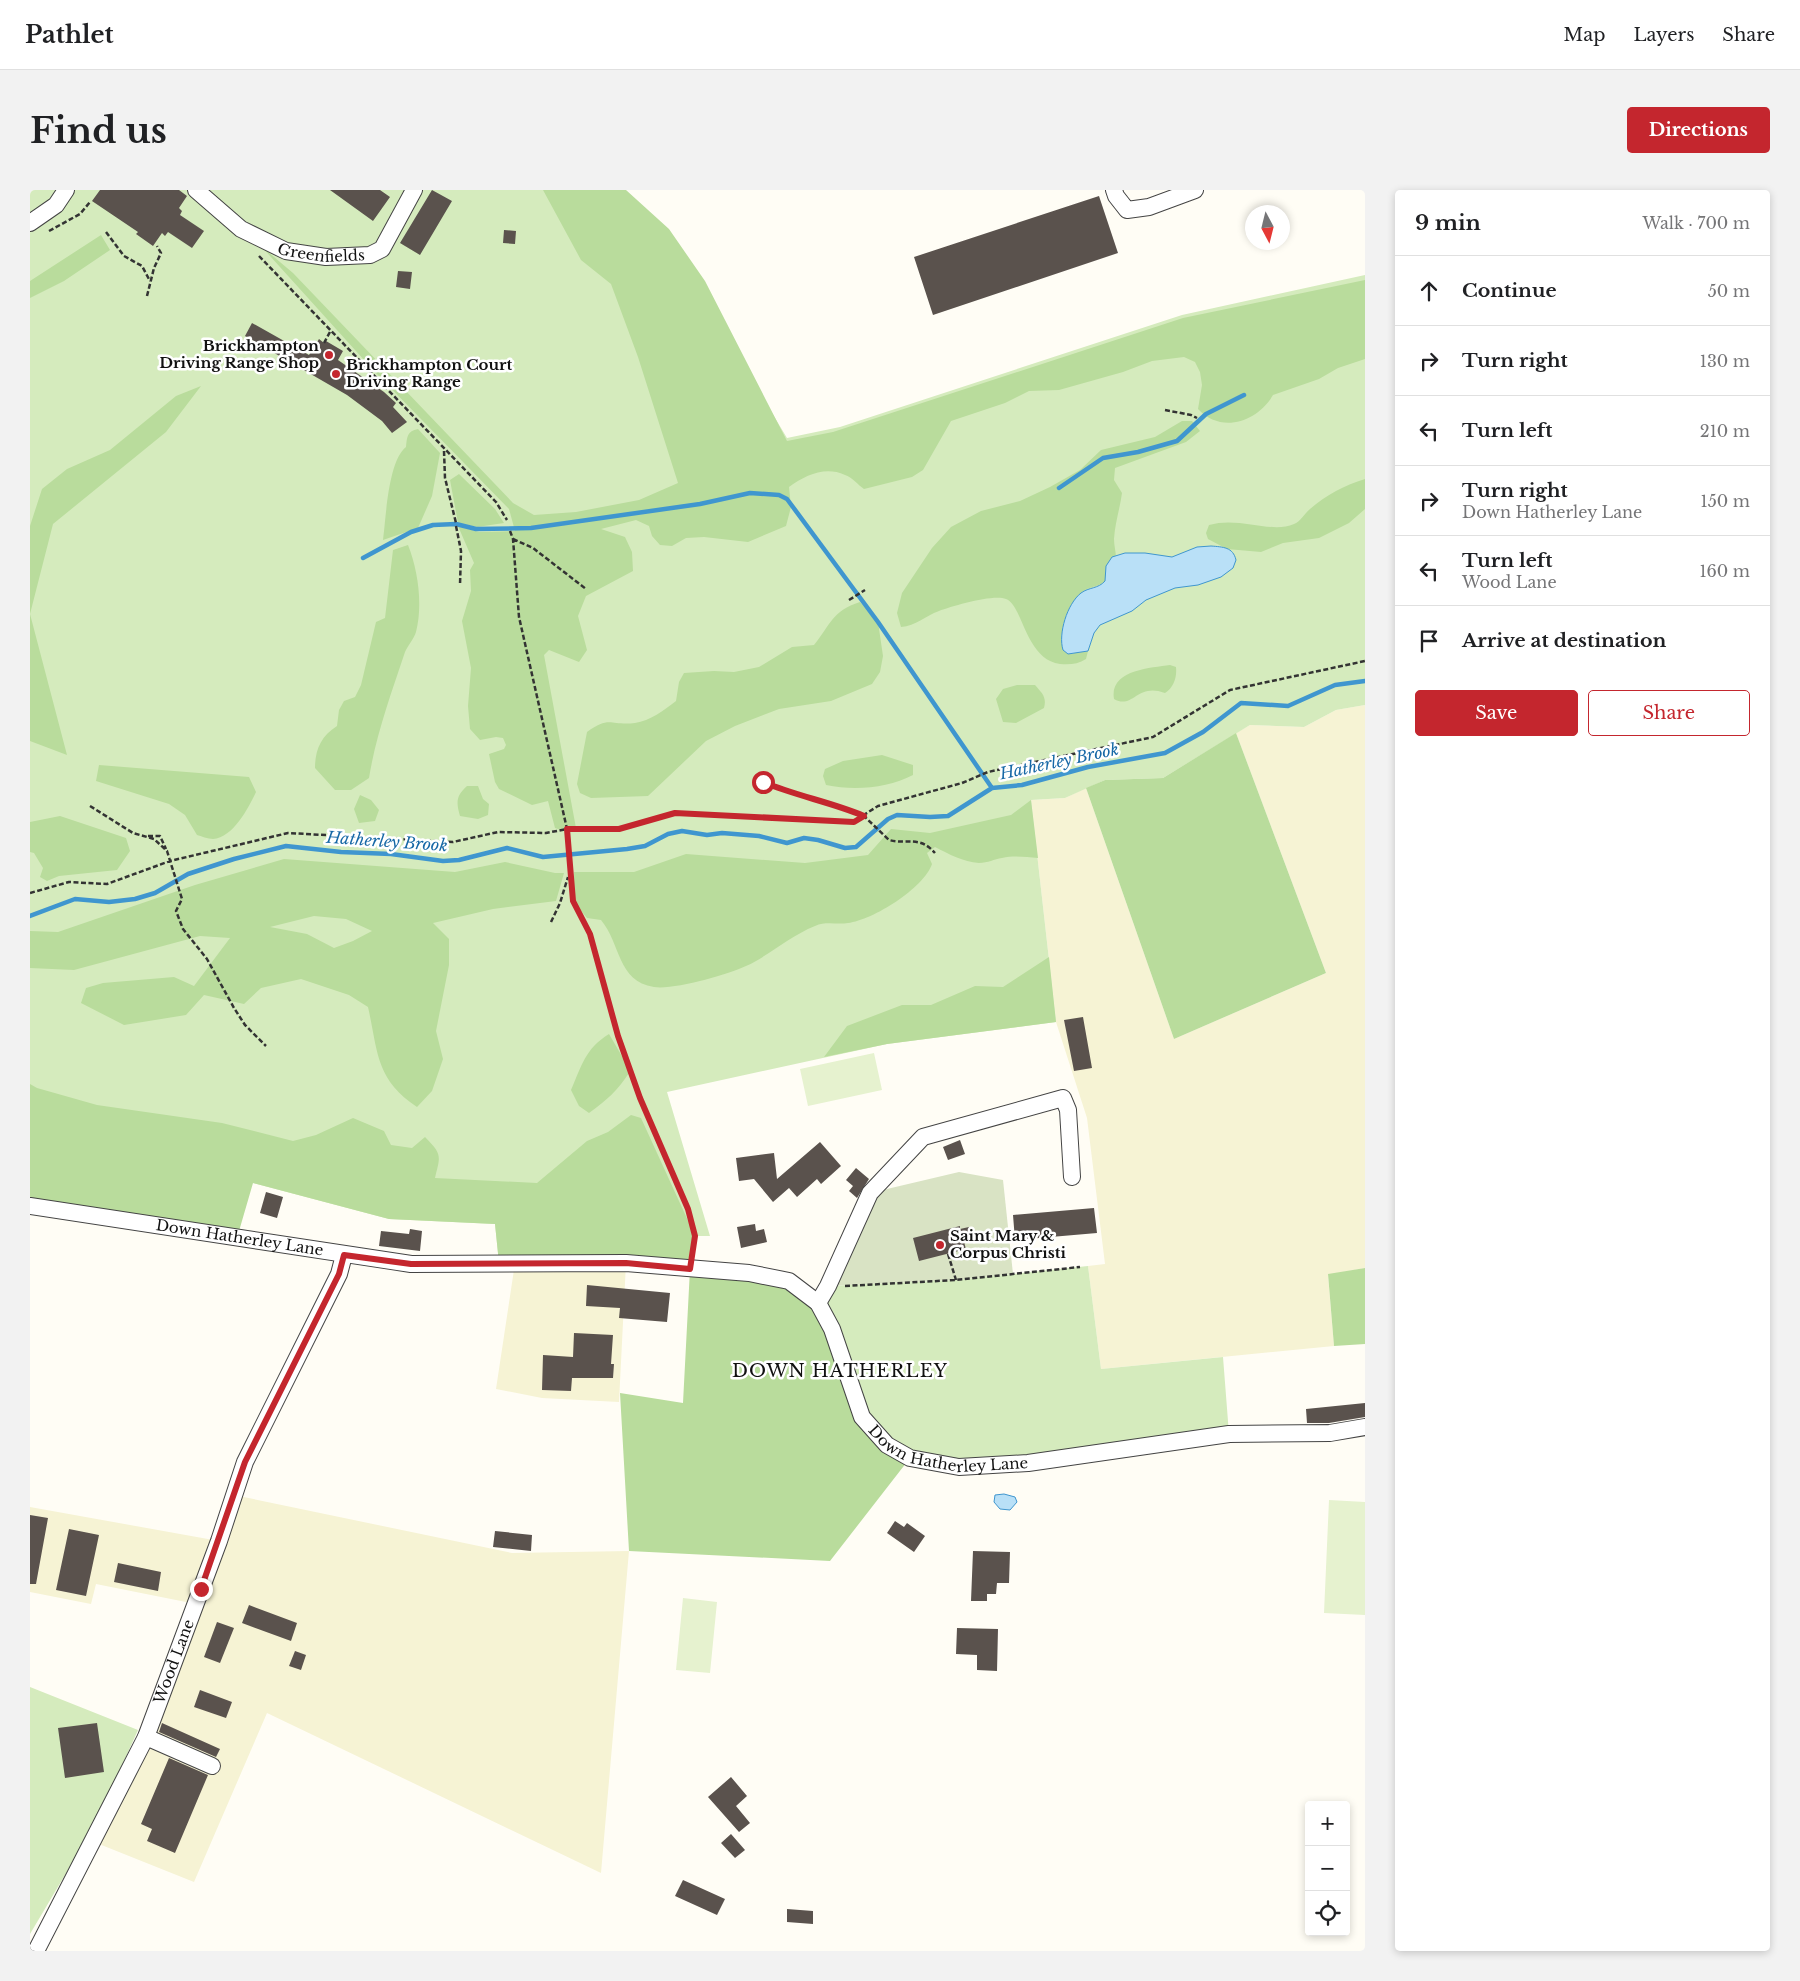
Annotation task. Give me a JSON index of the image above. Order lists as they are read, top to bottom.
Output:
{
  "streets": {
    "street": ["Greenfields", "Down Hatherley Lane", "Wood Lane"]
  },
  "crossings": [
    ["Down Hatherley Lane", "Wood Lane"]
  ],
  "districts": ["DOWN HATHERLEY"],
  "water": ["Hatherley Brook"],
  "places": ["Brickhampton Driving Range Shop", "Brickhampton Court Driving Range", "Saint Mary & Corpus Christi"],
  "north": "bottom",
  "page": {
    "header": "Pathlet",
    "nav": ["Map", "Layers", "Share"],
    "buttons": [
      "Directions",
      ["Save", "Share"]
    ],
    "title": "Find us",
    "heading": ["9 min", "Walk · 700 m"],
    "list": [
      ["Continue", "50 m"],
      ["Turn right", "130 m"],
      ["Turn left", "210 m"],
      ["Turn right", "Down Hatherley Lane", "150 m"],
      ["Turn left", "Wood Lane", "160 m"],
      "Arrive at destination"
    ],
    "map_buttons": ["+", "−"]
  }
}
